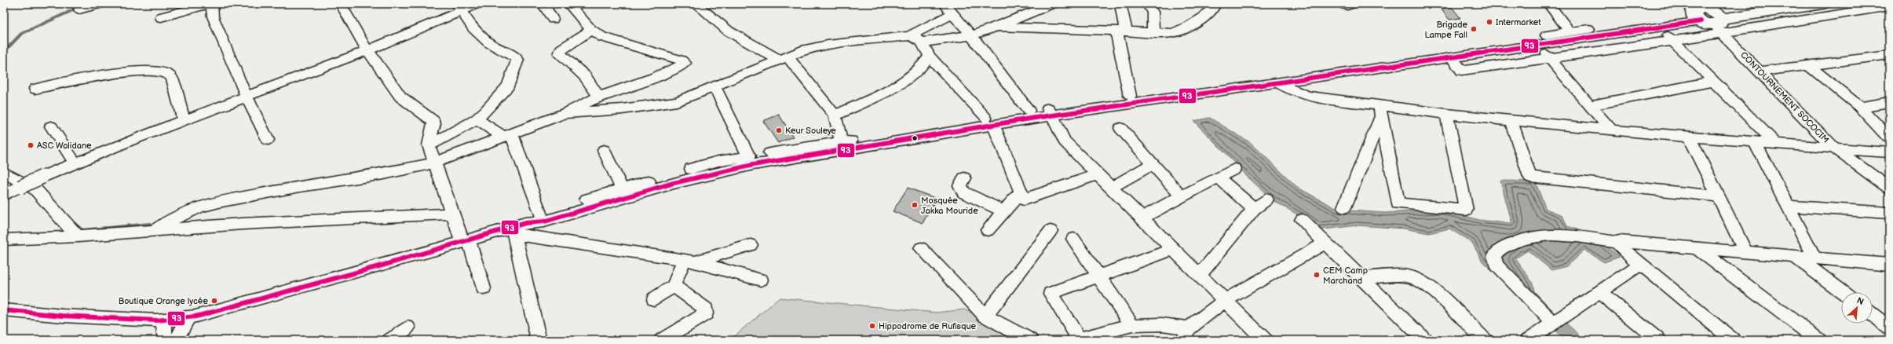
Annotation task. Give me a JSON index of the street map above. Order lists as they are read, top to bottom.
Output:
{
  "streets": {
    "street": ["CONTOURNEMENT SOCOCIM"]
  },
  "places": [
    "Intermarket",
    "Brigade Lampe Fall",
    "Keur Souleye",
    "ASC Walidane",
    "Mosquée Jakka Mouride",
    "CEM Camp Marchand",
    "Boutique Orange lycée",
    "Hippodrome de Rufisque"
  ],
  "lines": ["transit line 93"],
  "north": "top right"
}
